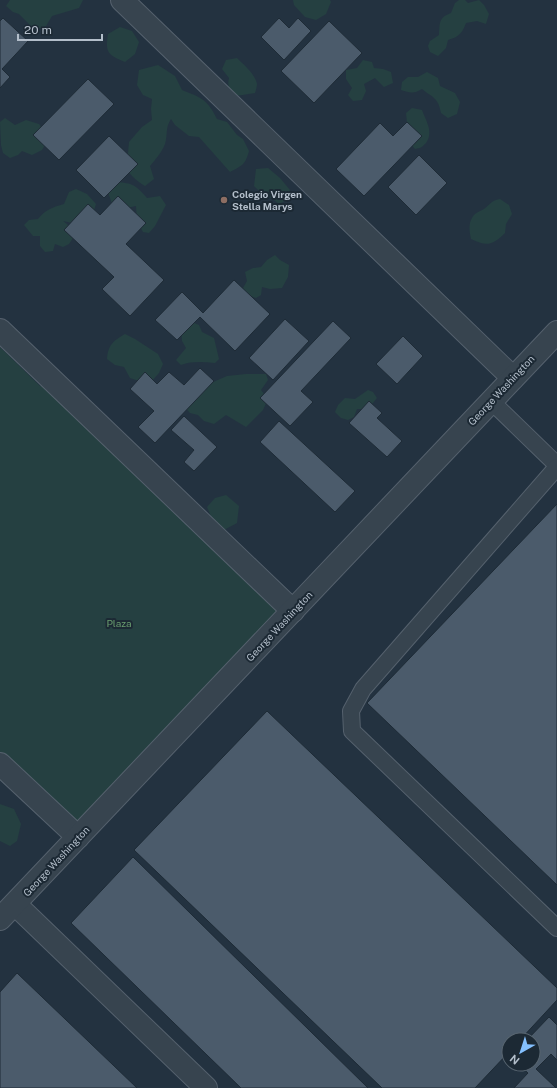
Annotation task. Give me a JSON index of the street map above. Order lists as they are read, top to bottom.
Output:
{
  "streets": {
    "street": ["George Washington"]
  },
  "parks": ["Plaza"],
  "places": ["Colegio Virgen Stella Marys"],
  "scale_bar": "20 m",
  "north": "bottom left"
}
